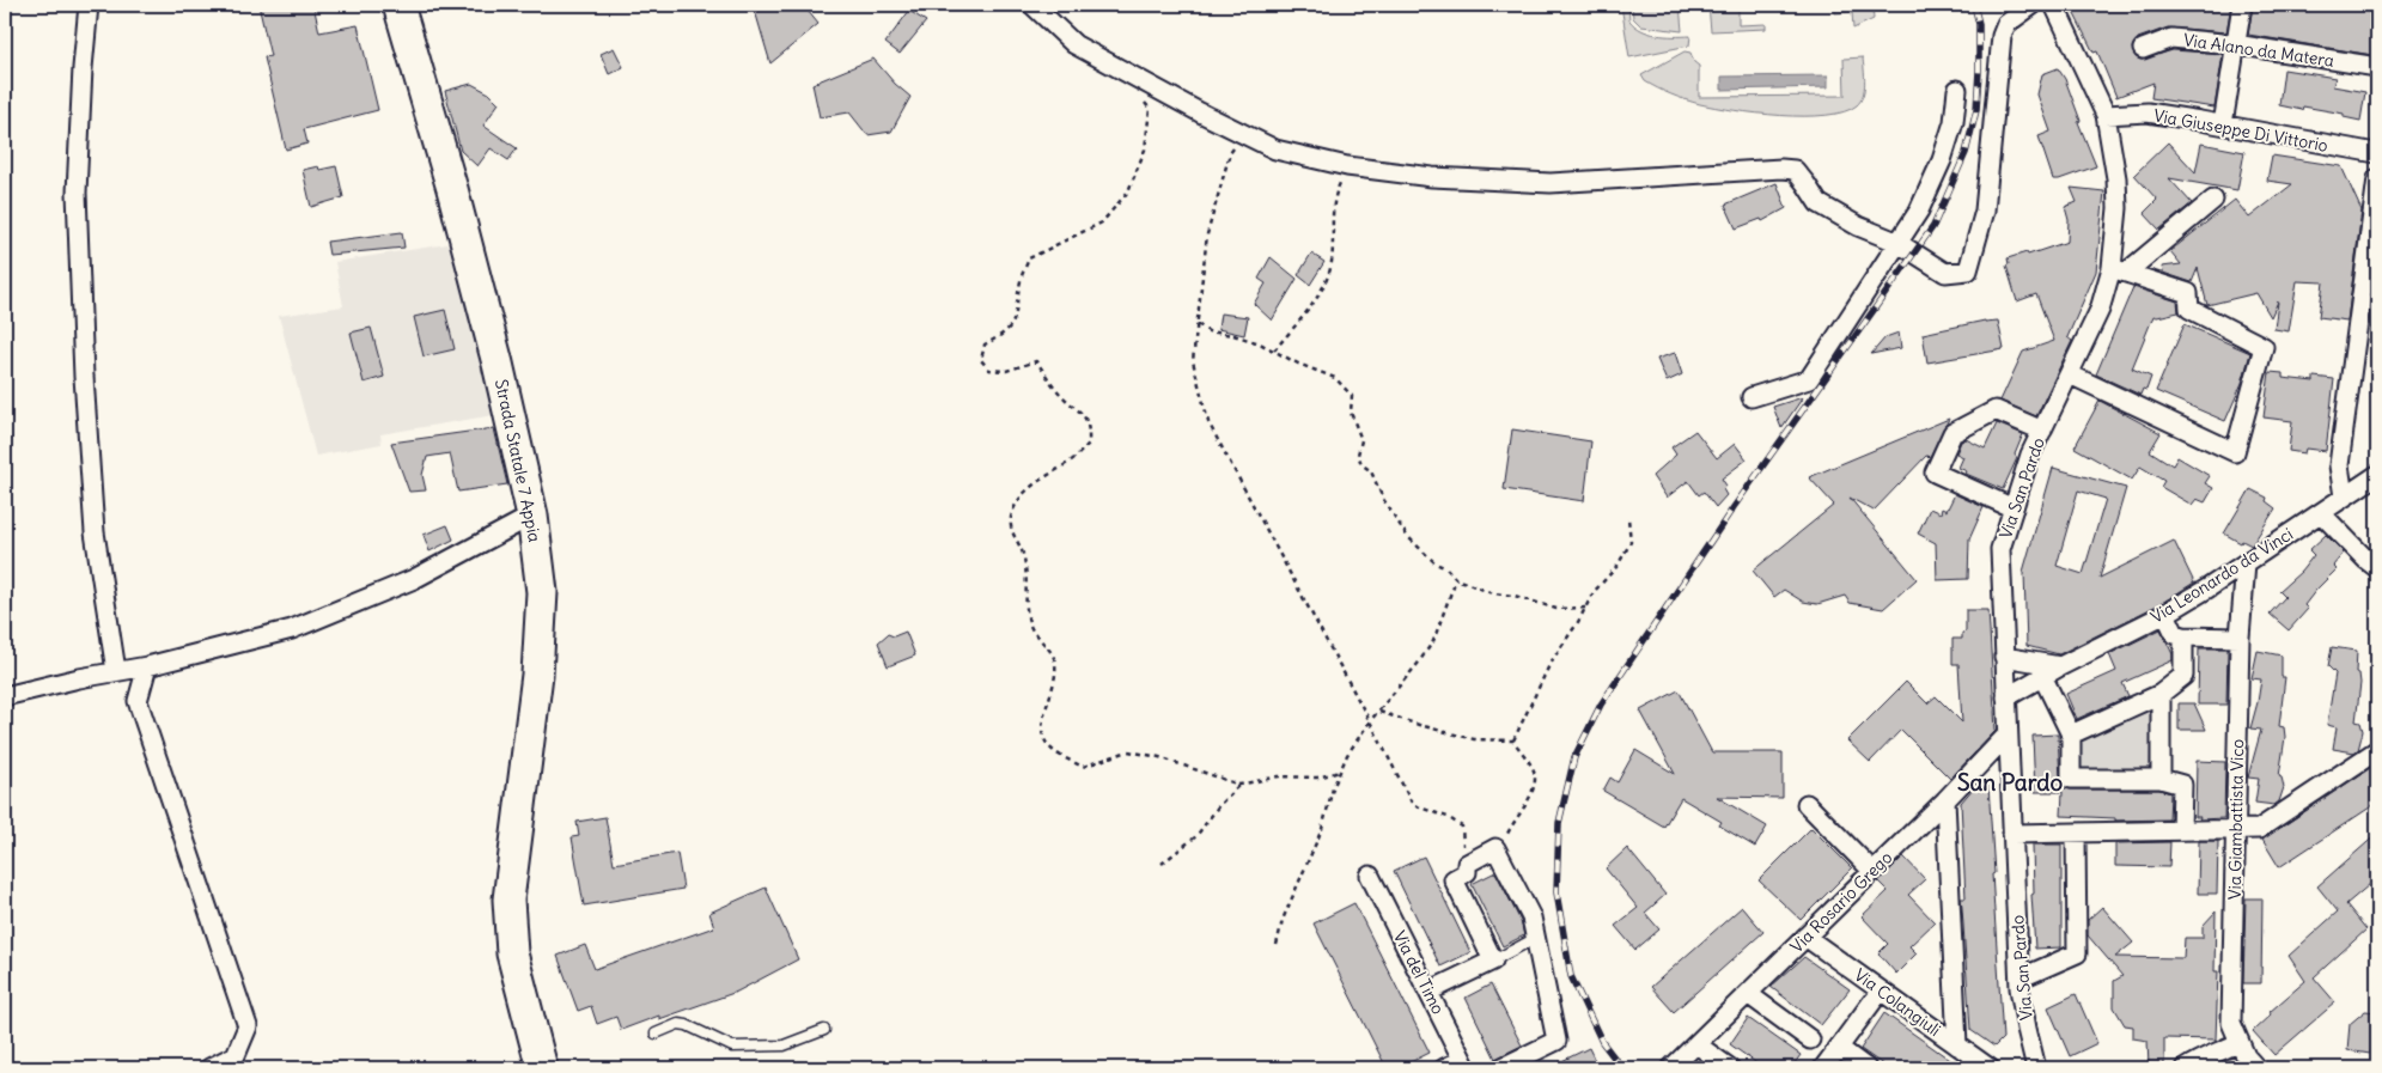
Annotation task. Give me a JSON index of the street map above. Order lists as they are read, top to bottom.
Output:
{
  "streets": {
    "main road": ["Strada Statale 7 Appia"],
    "street": [
      "Via Alano da Matera",
      "Via Giuseppe Di Vittorio",
      "Via San Pardo",
      "Via Leonardo da Vinci",
      "Via Giambattista Vico",
      "Via Rosario Grego",
      "Via del Timo",
      "Via Colangiuli"
    ]
  },
  "crossings": [
    ["Via Giuseppe Di Vittorio", "Via San Pardo"],
    ["Via San Pardo", "Via Leonardo da Vinci"],
    ["Via San Pardo", "Via Rosario Grego"],
    ["Via Leonardo da Vinci", "Via Giambattista Vico"],
    ["Via Rosario Grego", "Via Colangiuli"]
  ],
  "districts": ["San Pardo"]
}
